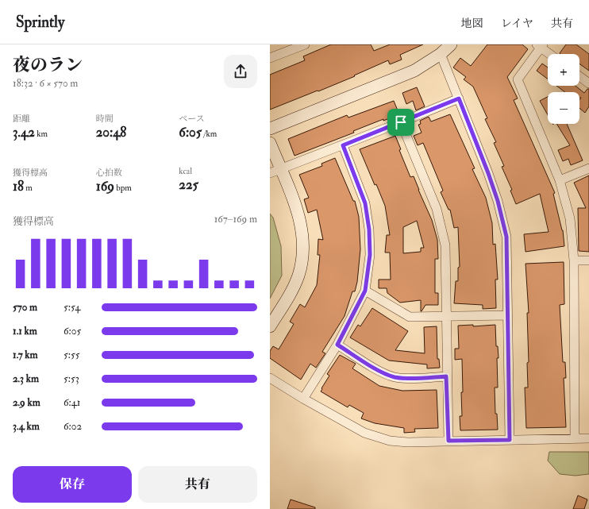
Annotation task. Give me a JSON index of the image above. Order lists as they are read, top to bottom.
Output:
{
  "page": {
    "header": "Sprintly",
    "nav": ["地図", "レイヤ", "共有"],
    "heading": ["夜のラン", "18:32 · 6 × 570 m"],
    "map_buttons": ["+", "−"],
    "stats": [
      ["距離", "3.42 km"],
      ["時間", "20:48"],
      ["ペース", "6:05 /km"],
      ["獲得標高", "18 m"],
      ["心拍数", "169 bpm"],
      ["kcal", "225"]
    ],
    "chart": ["獲得標高", "167–169 m"],
    "list": [
      {
        "name": "570 m",
        "note": "5:54"
      },
      {
        "name": "1.1 km",
        "note": "6:05"
      },
      {
        "name": "1.7 km",
        "note": "5:55"
      },
      {
        "name": "2.3 km",
        "note": "5:53"
      },
      {
        "name": "2.9 km",
        "note": "6:41"
      },
      {
        "name": "3.4 km",
        "note": "6:02"
      }
    ],
    "buttons": ["保存", "共有"]
  }
}
